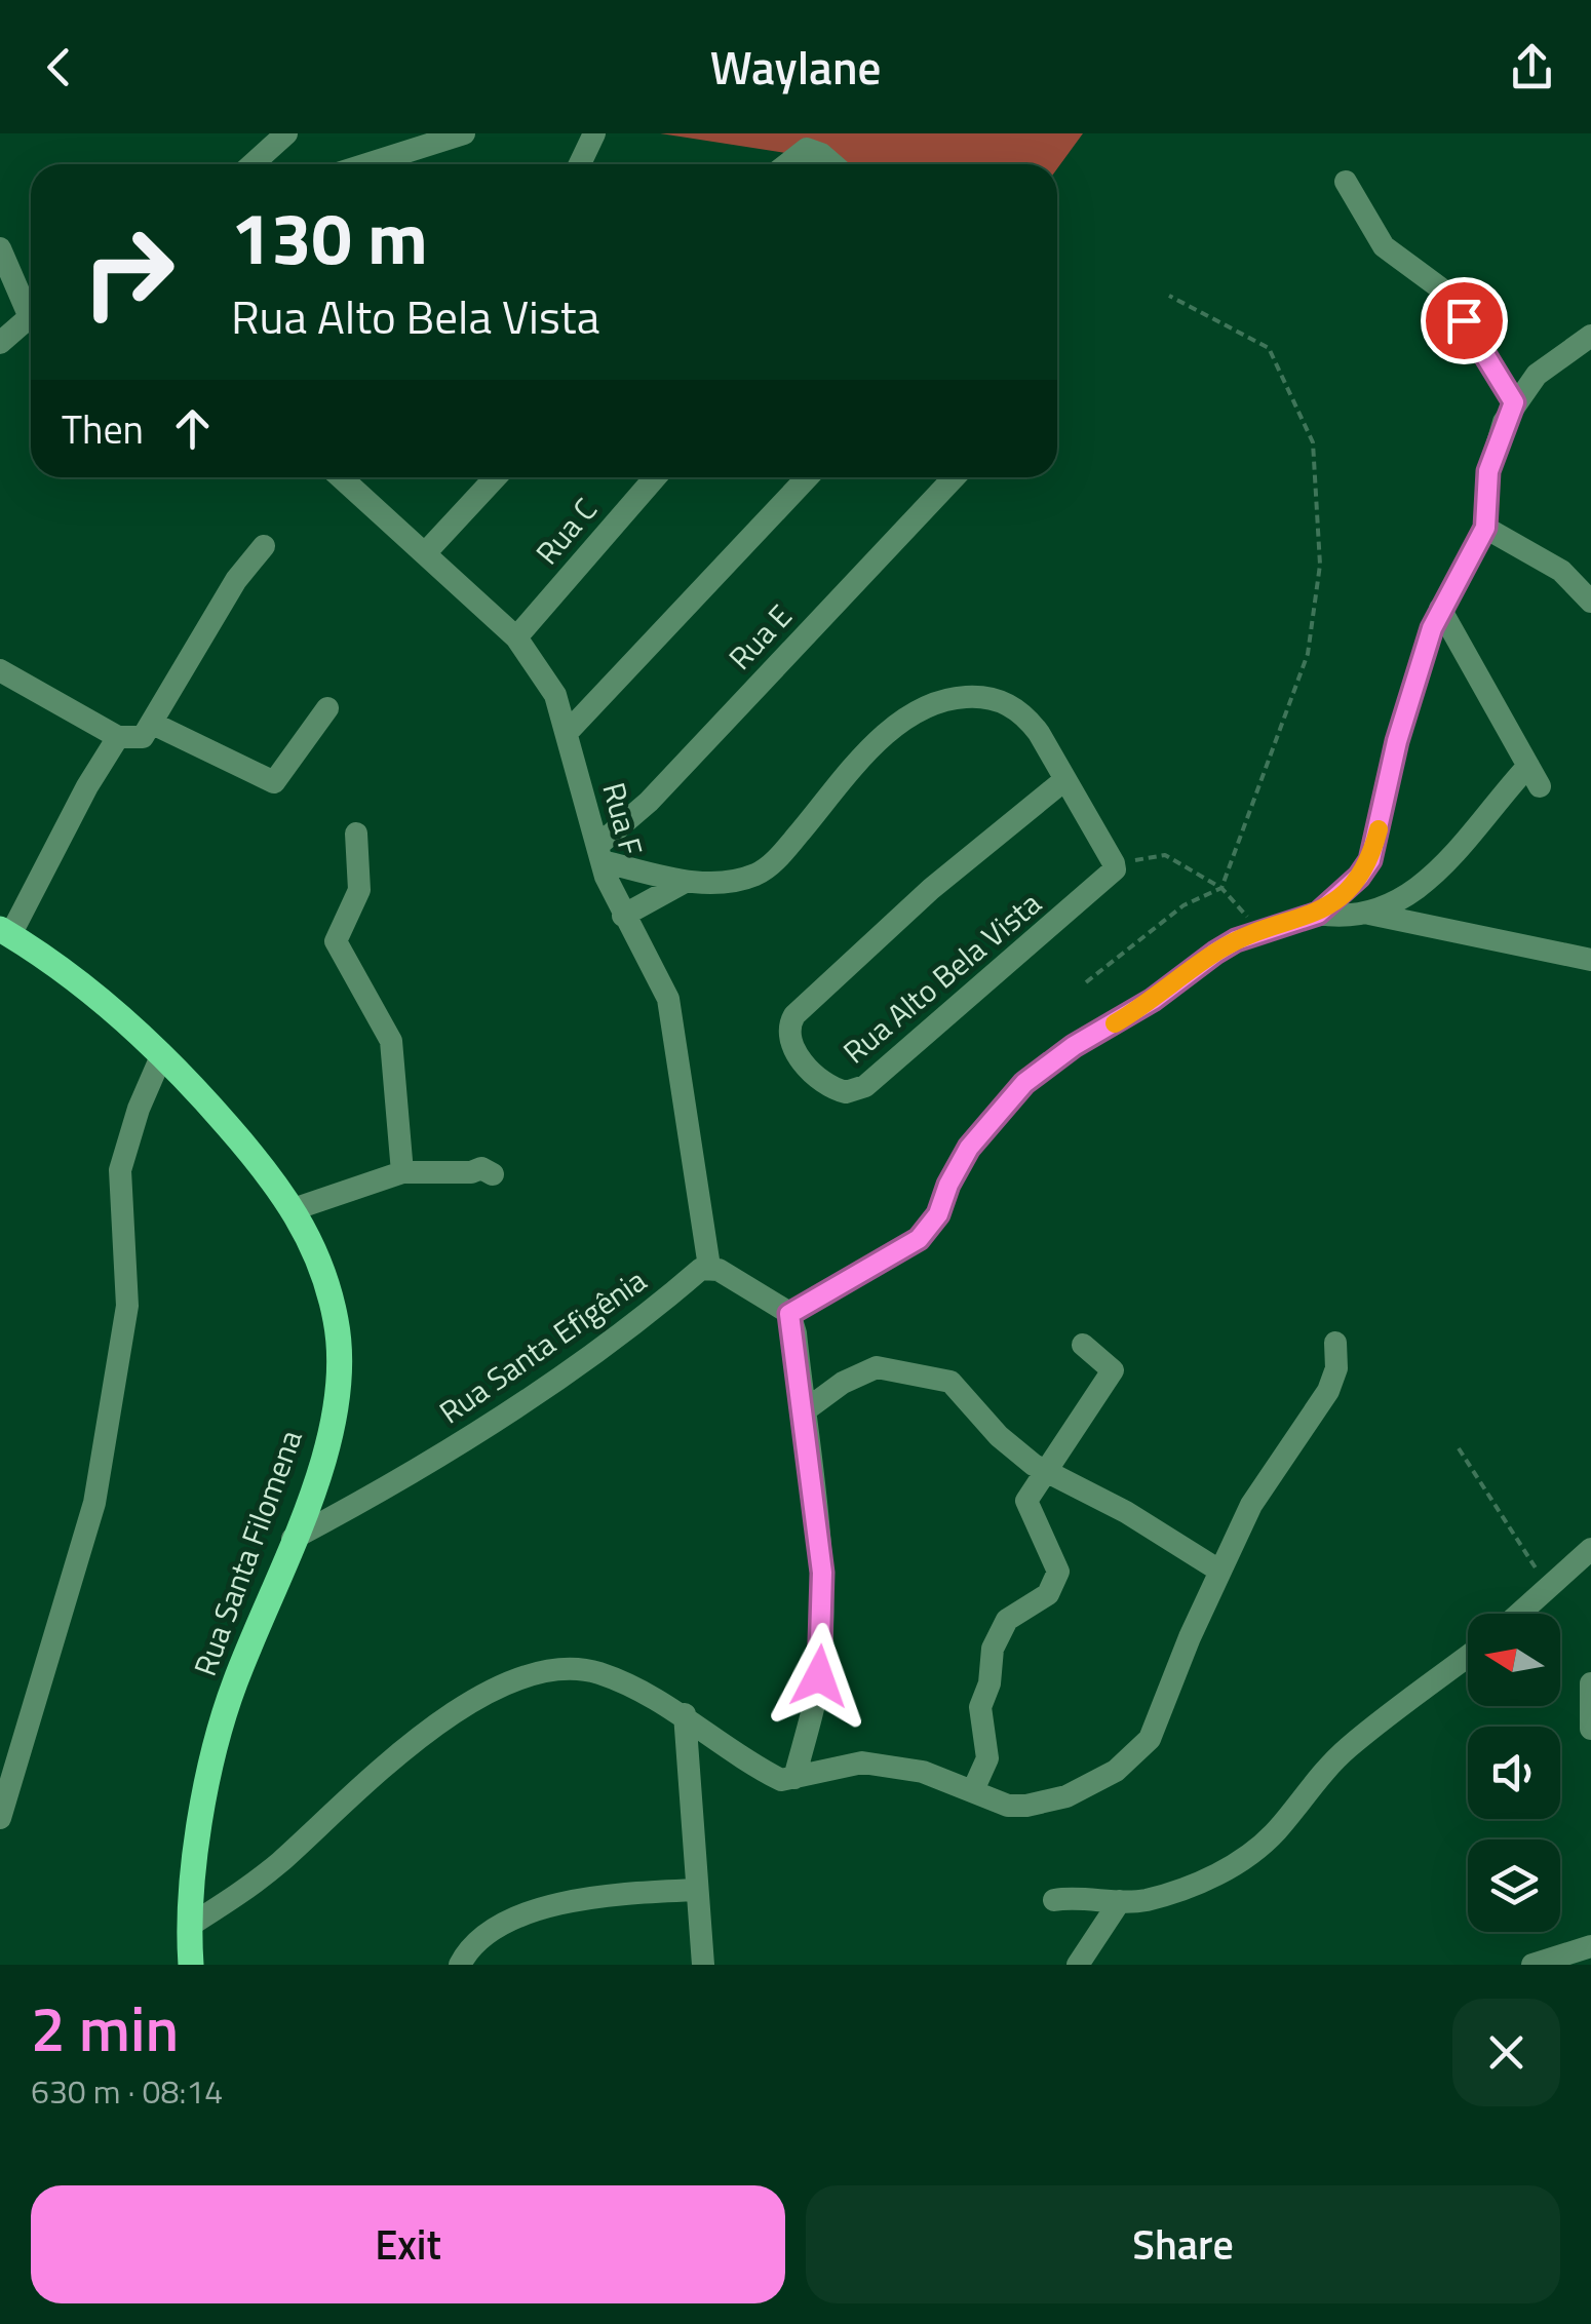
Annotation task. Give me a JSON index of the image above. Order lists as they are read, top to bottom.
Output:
{
  "streets": {
    "main road": ["Rua Santa Filomena"],
    "street": [
      "Rua C",
      "Rua E",
      "Rua F",
      "Rua Alto Bela Vista",
      "Rua Santa Efigênia"
    ]
  },
  "crossings": [
    ["Rua C", "Rua F"],
    ["Rua E", "Rua F"],
    ["Rua F", "Rua Santa Efigênia"],
    ["Rua Santa Efigênia", "Rua Santa Filomena"]
  ],
  "north": "left",
  "page": {
    "header": "Waylane",
    "turn": ["130 m", "Rua Alto Bela Vista"],
    "then": "Then",
    "heading": ["2 min", "630 m · 08:14"],
    "buttons": ["Exit", "Share"]
  }
}
